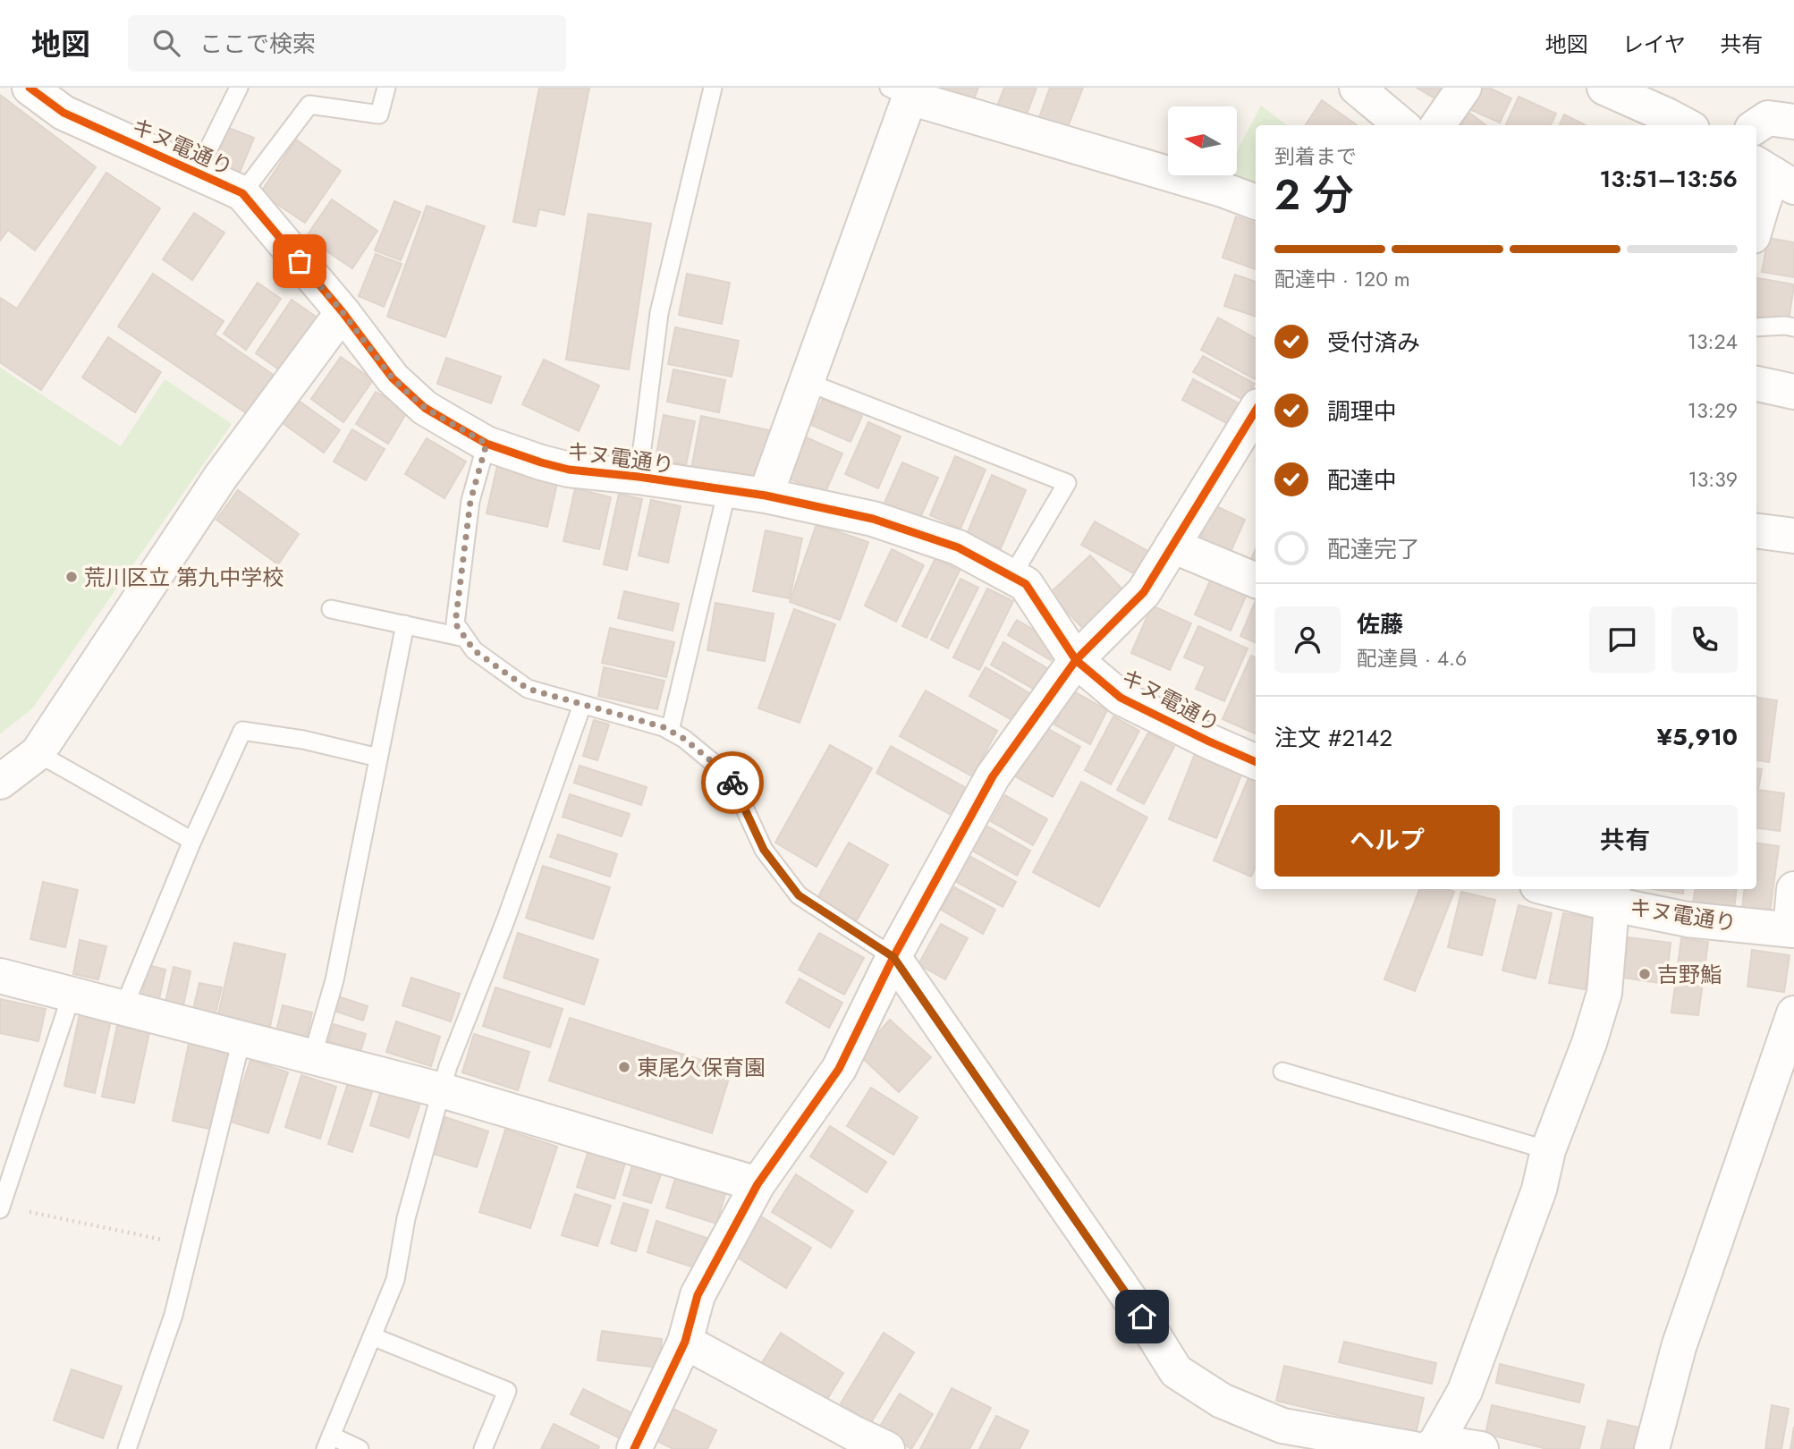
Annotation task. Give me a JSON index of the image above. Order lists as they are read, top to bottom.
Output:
{
  "streets": {
    "street": ["キヌ電通り"]
  },
  "places": ["荒川区立 第九中学校", "吉野鮨", "東尾久保育園"],
  "north": "left",
  "page": {
    "header": "地図",
    "search": "ここで検索",
    "nav": ["地図", "レイヤ", "共有"],
    "heading": ["2 分", "到着まで", "13:51–13:56"],
    "panel": [
      "佐藤",
      "配達員 · 4.6",
      "注文 #2142",
      "¥5,910"
    ],
    "bar": "配達中 · 120 m",
    "list": [
      ["受付済み", "13:24"],
      ["調理中", "13:29"],
      ["配達中", "13:39"],
      "配達完了"
    ],
    "buttons": ["ヘルプ", "共有"]
  }
}
